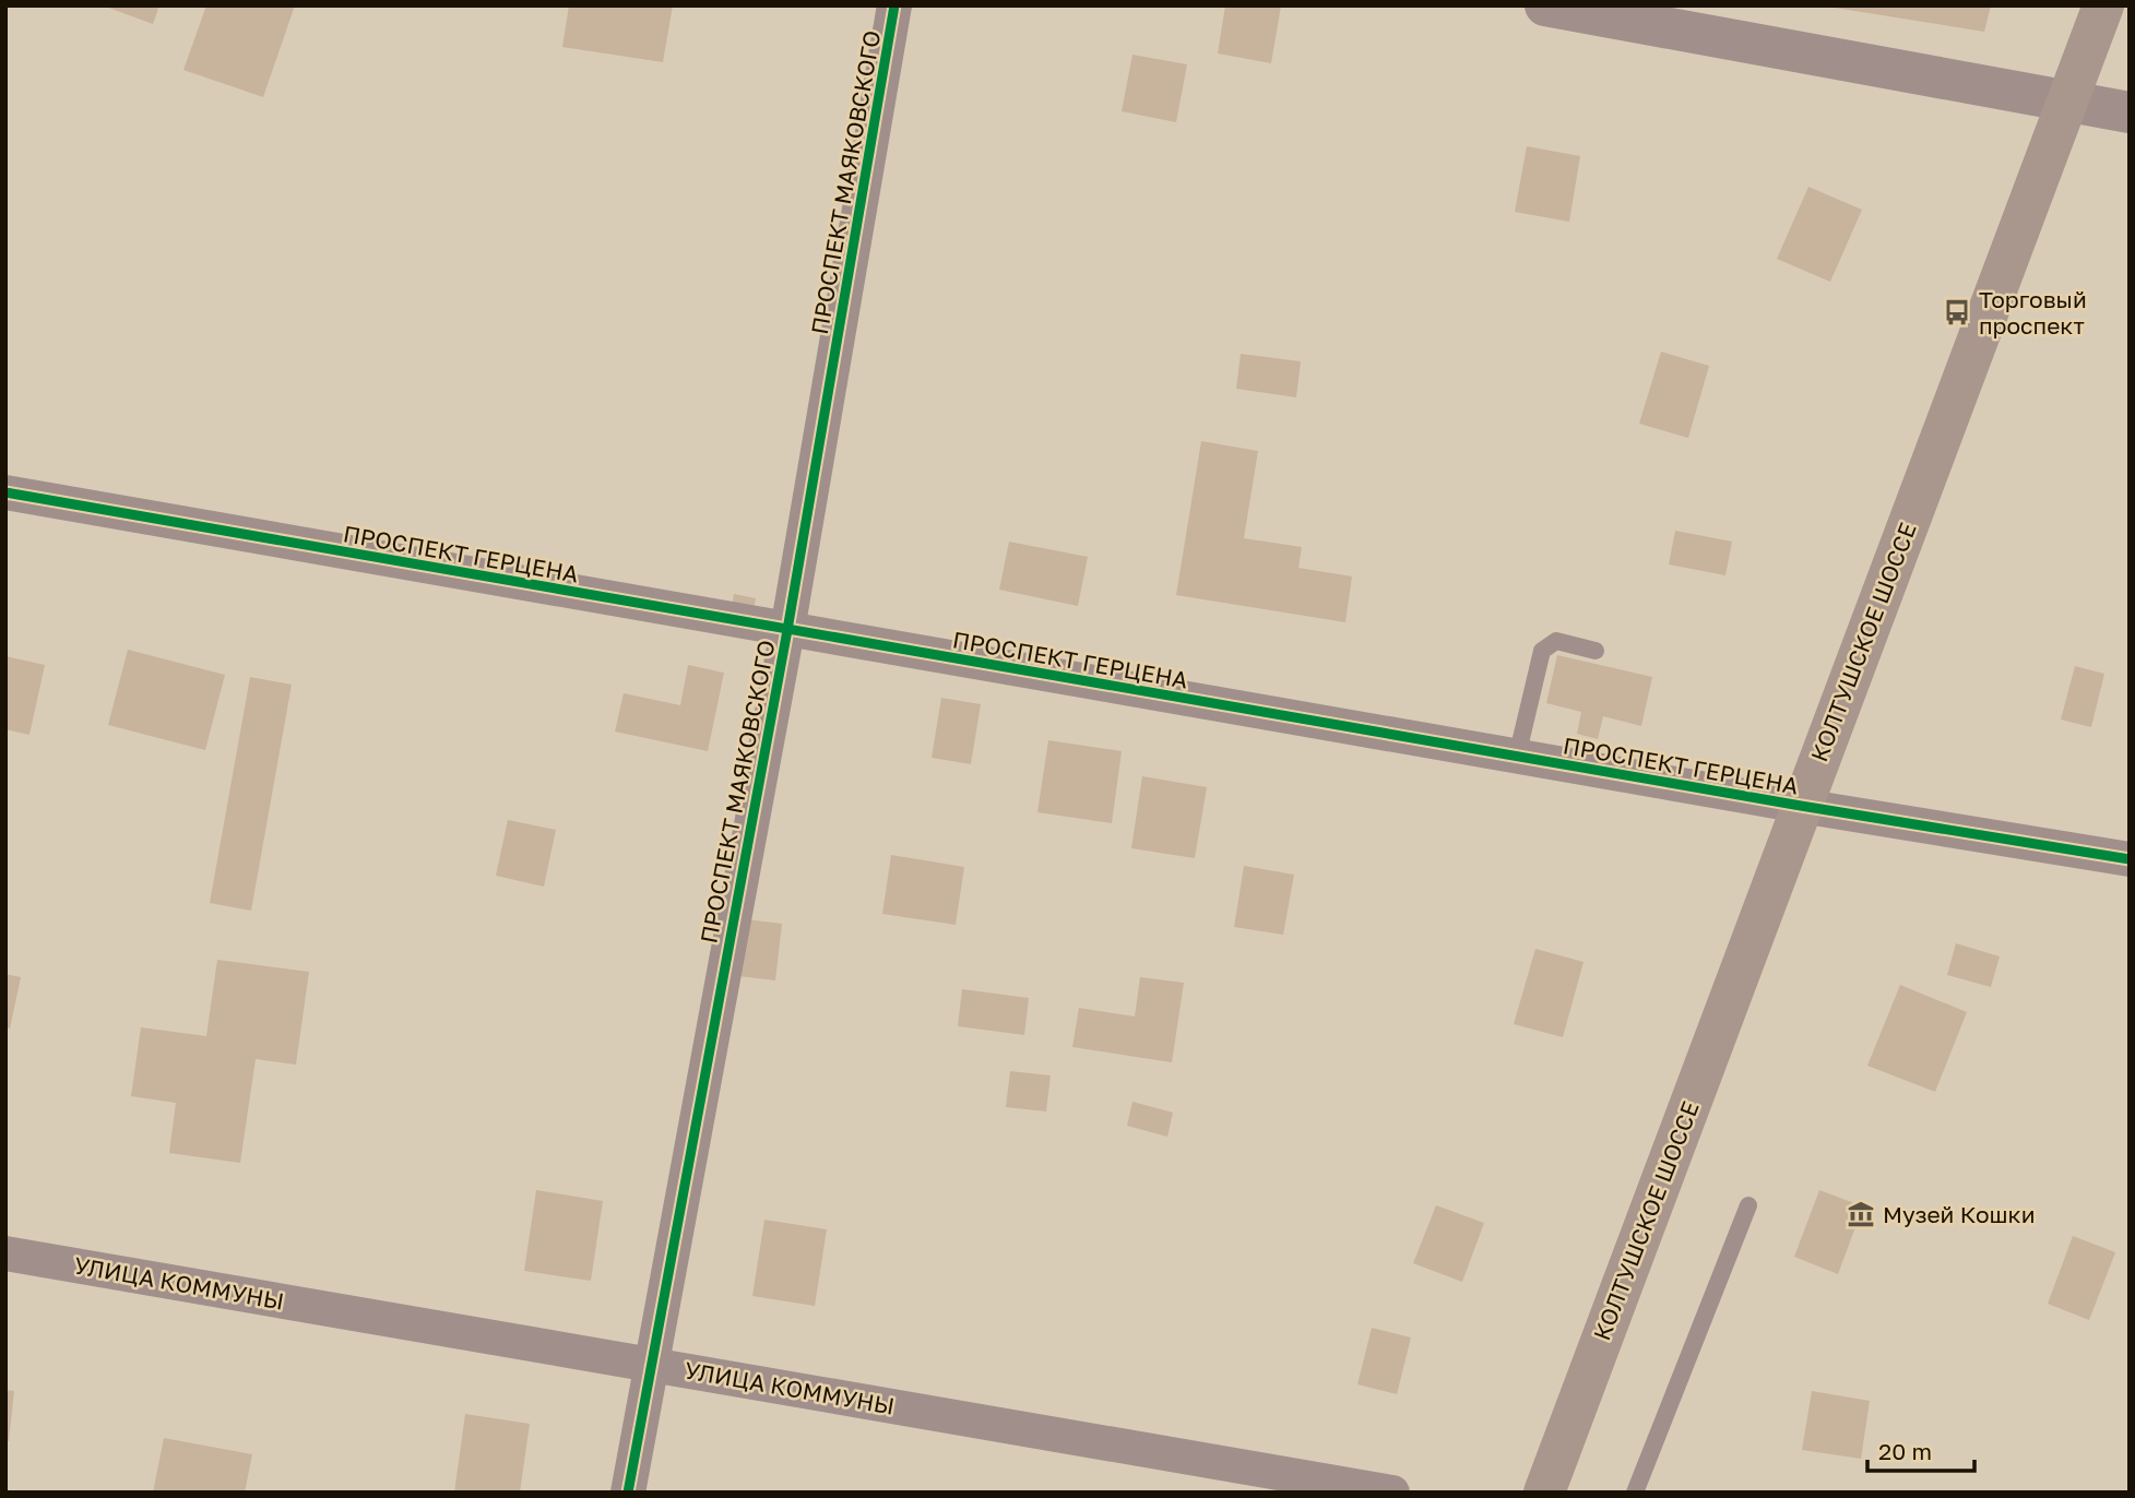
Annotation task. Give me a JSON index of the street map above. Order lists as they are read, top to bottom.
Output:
{
  "streets": {
    "main road": ["КОЛТУШСКОЕ ШОССЕ"],
    "street": ["ПРОСПЕКТ МАЯКОВСКОГО", "ПРОСПЕКТ ГЕРЦЕНА", "УЛИЦА КОММУНЫ"]
  },
  "crossings": [
    ["ПРОСПЕКТ МАЯКОВСКОГО", "ПРОСПЕКТ ГЕРЦЕНА"],
    ["ПРОСПЕКТ МАЯКОВСКОГО", "УЛИЦА КОММУНЫ"],
    ["ПРОСПЕКТ ГЕРЦЕНА", "КОЛТУШСКОЕ ШОССЕ"]
  ],
  "places": {
    "bus stop": ["Торговый проспект"],
    "museum": ["Музей Кошки"]
  },
  "scale_bar": "20 m"
}
